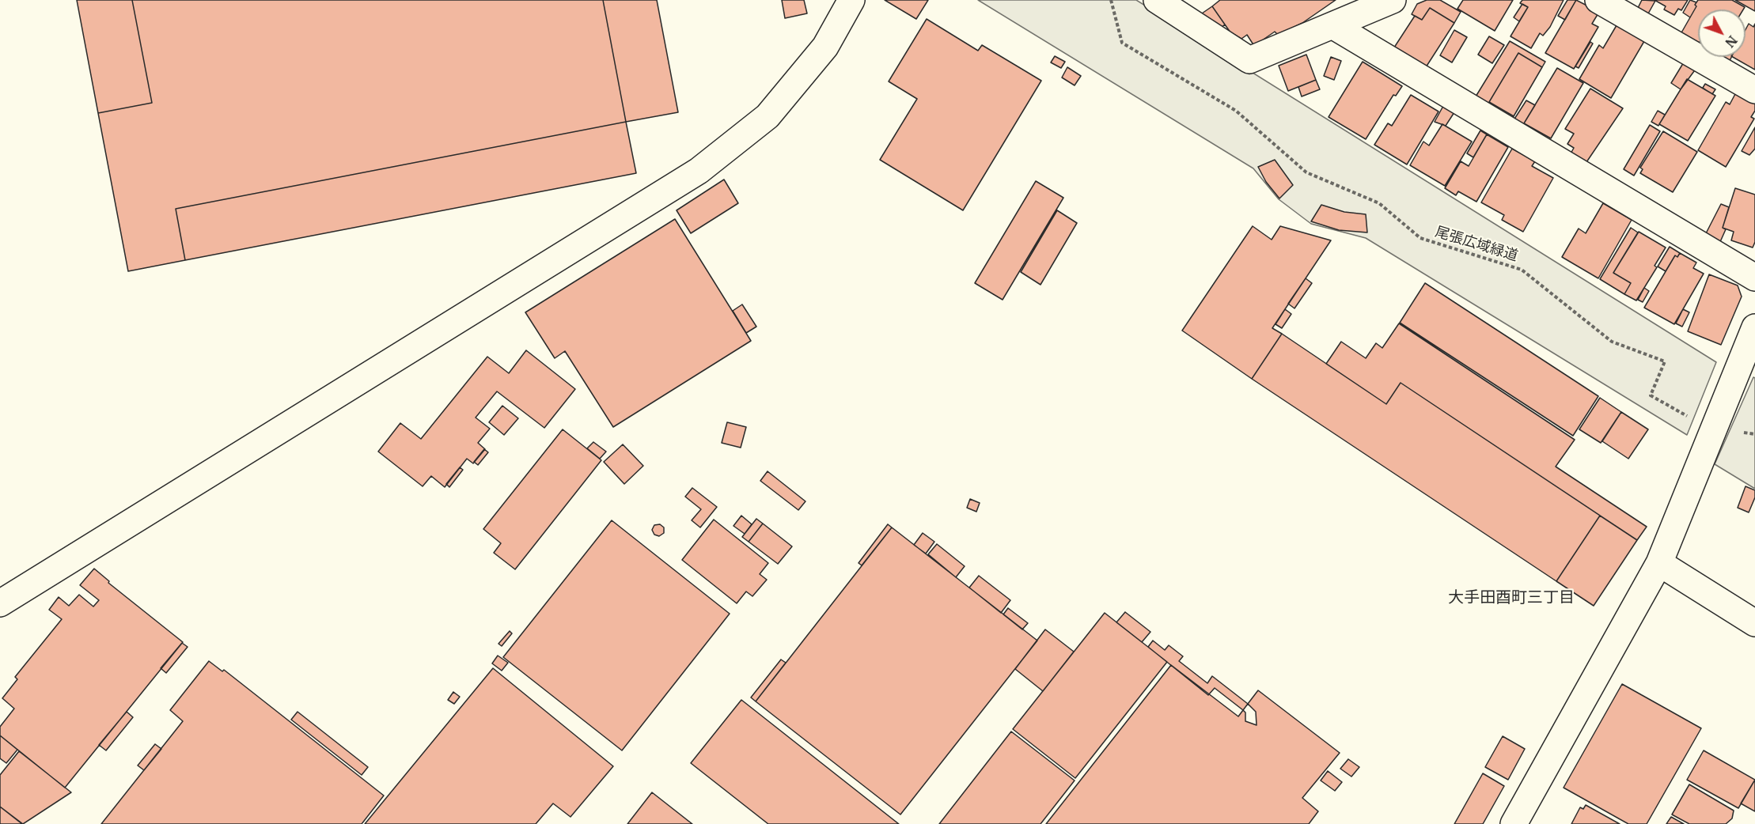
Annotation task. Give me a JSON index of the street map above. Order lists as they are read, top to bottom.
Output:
{
  "streets": {
    "path": ["尾張広域緑道"]
  },
  "districts": ["大手田酉町三丁目"],
  "north": "bottom right"
}
